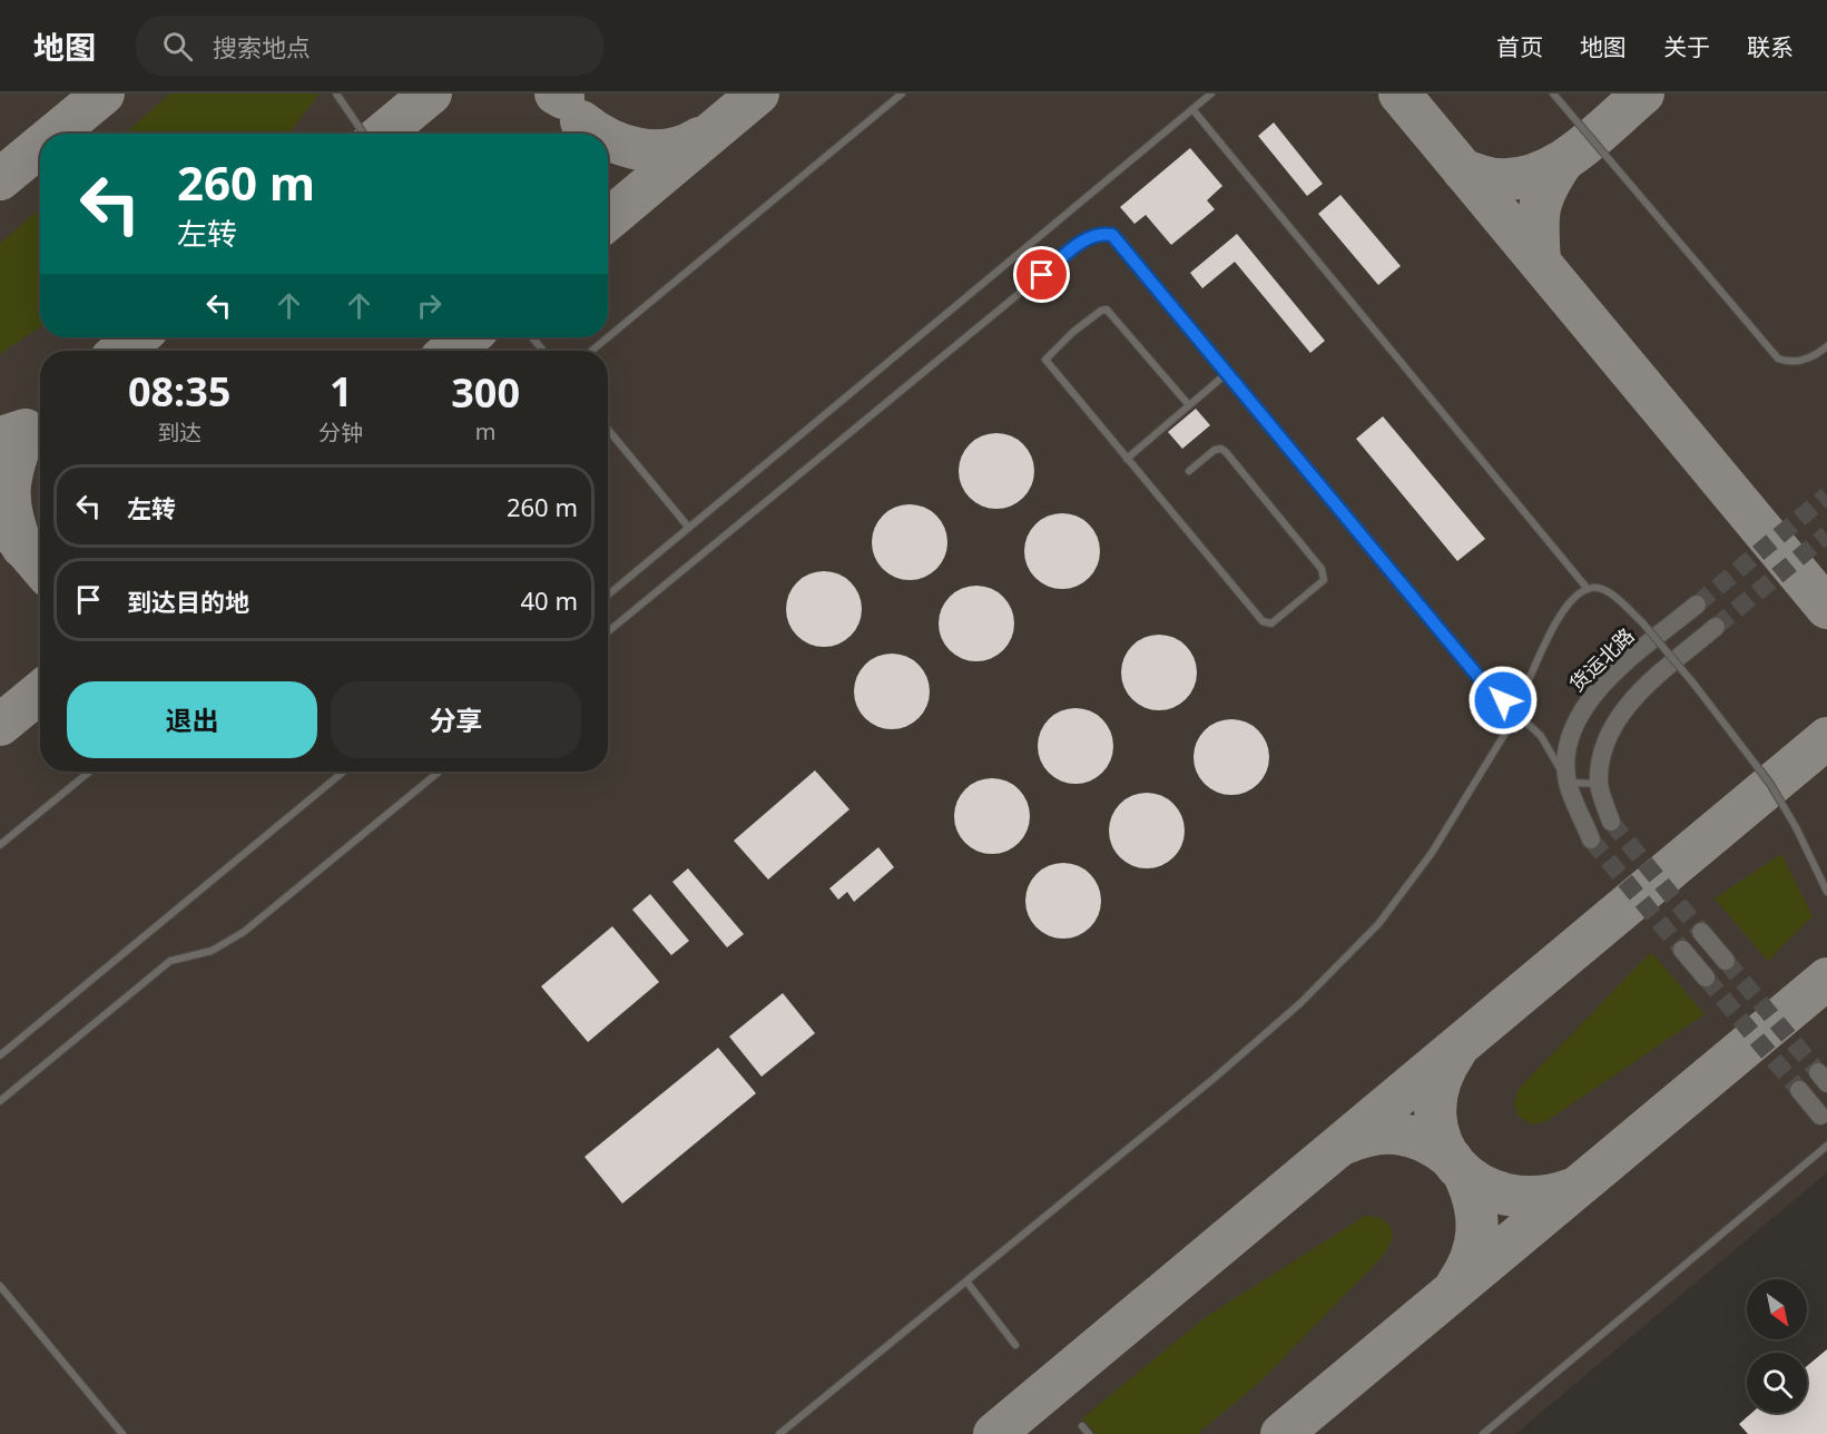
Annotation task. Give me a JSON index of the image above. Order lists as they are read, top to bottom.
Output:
{
  "streets": {
    "main road": ["货运北路"]
  },
  "north": "bottom right",
  "page": {
    "header": "地图",
    "search": "搜索地点",
    "nav": [
      "首页",
      "地图",
      "关于",
      "联系"
    ],
    "turn": ["260 m", "左转"],
    "eta": [
      "08:35",
      "到达",
      "1",
      "分钟",
      "300",
      "m"
    ],
    "list": [
      {
        "name": "左转",
        "value": "260 m"
      },
      {
        "name": "到达目的地",
        "value": "40 m"
      }
    ],
    "buttons": ["退出", "分享"]
  }
}
